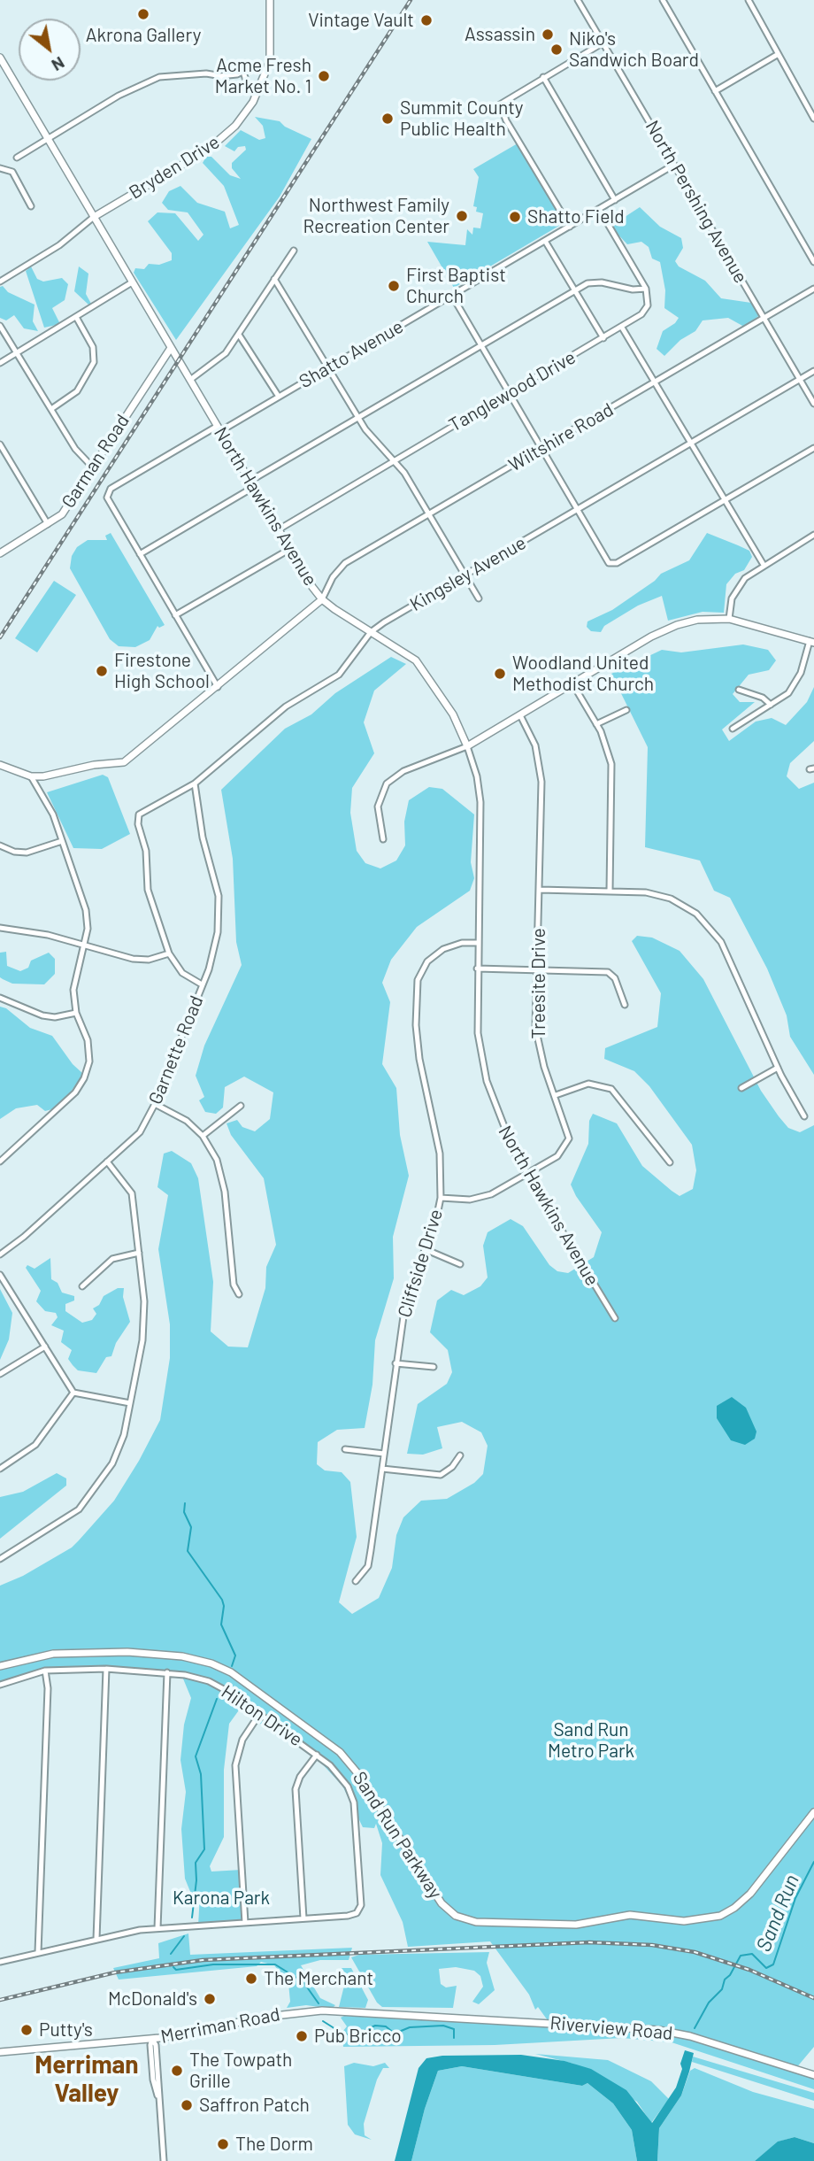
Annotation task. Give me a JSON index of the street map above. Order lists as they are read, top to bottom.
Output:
{
  "streets": {
    "street": [
      "Bryden Drive",
      "North Pershing Avenue",
      "Shatto Avenue",
      "Tanglewood Drive",
      "Wiltshire Road",
      "Garman Road",
      "North Hawkins Avenue",
      "Kingsley Avenue",
      "Treesite Drive",
      "Garnette Road",
      "Cliffside Drive",
      "Hilton Drive",
      "Sand Run Parkway",
      "Merriman Road",
      "Riverview Road"
    ]
  },
  "crossings": [
    ["Bryden Drive", "North Hawkins Avenue"],
    ["North Pershing Avenue", "Shatto Avenue"],
    ["North Pershing Avenue", "Wiltshire Road"],
    ["North Pershing Avenue", "Kingsley Avenue"],
    ["Shatto Avenue", "North Hawkins Avenue"],
    ["Tanglewood Drive", "North Hawkins Avenue"],
    ["Wiltshire Road", "North Hawkins Avenue"],
    ["Garman Road", "North Hawkins Avenue"],
    ["North Hawkins Avenue", "Kingsley Avenue"],
    ["North Hawkins Avenue", "Treesite Drive"],
    ["North Hawkins Avenue", "Cliffside Drive"],
    ["Kingsley Avenue", "Garnette Road"],
    ["Treesite Drive", "Cliffside Drive"],
    ["Merriman Road", "Riverview Road"]
  ],
  "districts": ["Merriman Valley"],
  "water": ["Sand Run"],
  "parks": ["Sand Run Metro Park", "Karona Park"],
  "places": [
    "Akrona Gallery",
    "Vintage Vault",
    "Assassin",
    "Niko's Sandwich Board",
    "Acme Fresh Market No. 1",
    "Summit County Public Health",
    "Northwest Family Recreation Center",
    "Shatto Field",
    "First Baptist Church",
    "Firestone High School",
    "Woodland United Methodist Church",
    "The Merchant",
    "McDonald's",
    "Putty's",
    "Pub Bricco",
    "The Towpath Grille",
    "Saffron Patch",
    "The Dorm"
  ],
  "north": "bottom right"
}
